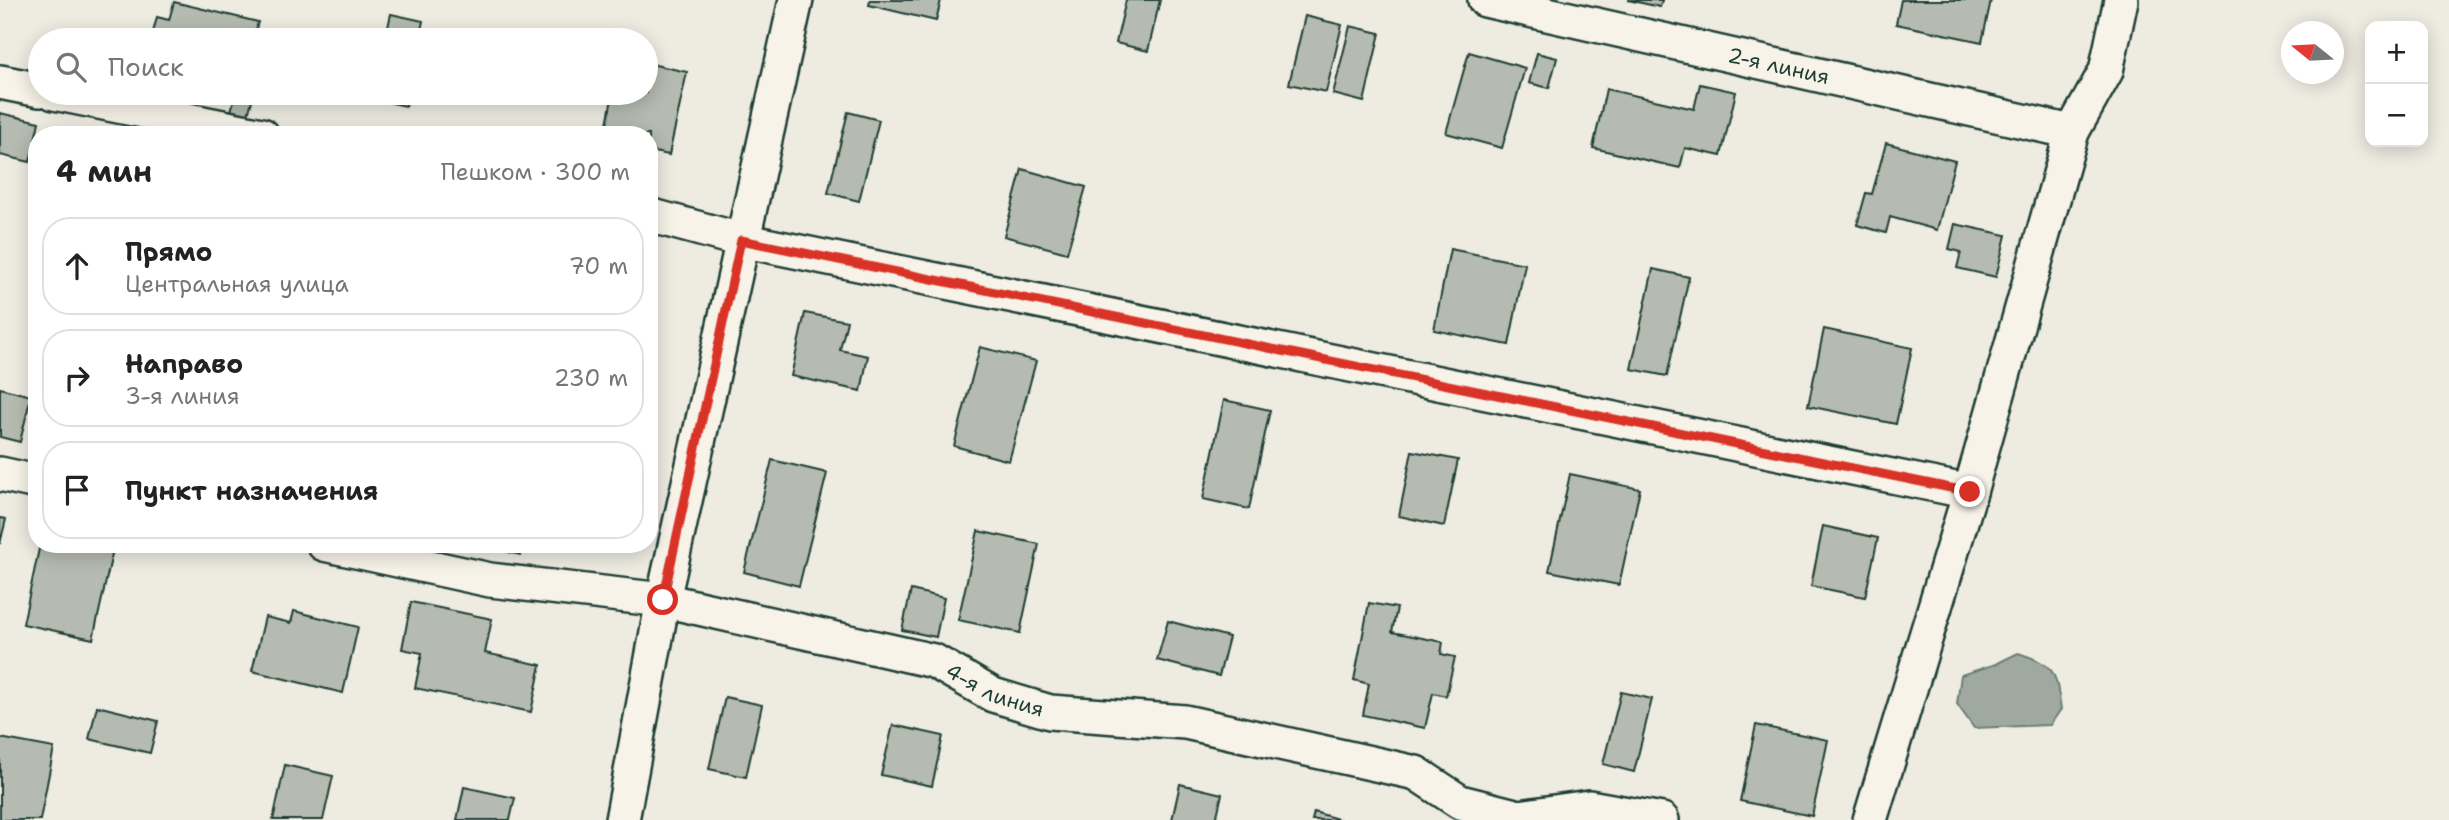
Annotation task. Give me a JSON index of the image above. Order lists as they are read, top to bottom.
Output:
{
  "streets": {
    "street": ["2-я линия", "4-я линия"]
  },
  "north": "left",
  "page": {
    "map_buttons": ["+", "−"],
    "search": "Поиск",
    "heading": ["4 мин", "Пешком · 300 m"],
    "list": [
      ["Прямо", "Центральная улица", "70 m"],
      ["Направо", "3-я линия", "230 m"],
      "Пункт назначения"
    ]
  }
}
